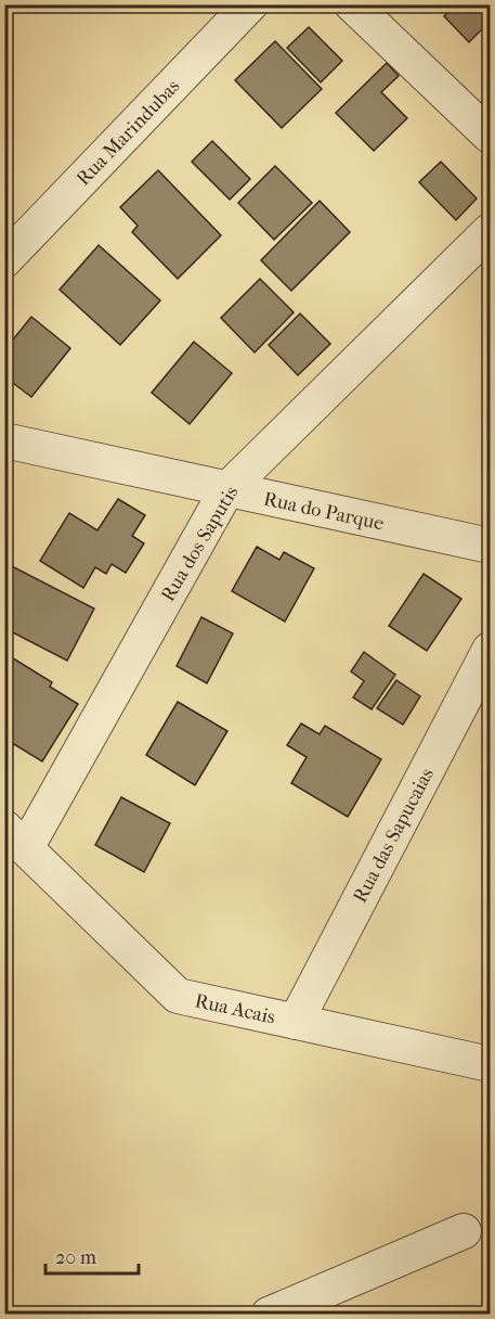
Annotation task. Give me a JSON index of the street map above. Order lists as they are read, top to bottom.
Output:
{
  "streets": {
    "street": [
      "Rua Marindubas",
      "Rua do Parque",
      "Rua dos Saputis",
      "Rua das Sapucaias",
      "Rua Acais"
    ]
  },
  "crossings": [
    ["Rua do Parque", "Rua dos Saputis"],
    ["Rua dos Saputis", "Rua Acais"],
    ["Rua das Sapucaias", "Rua Acais"]
  ],
  "scale_bar": "20 m"
}
